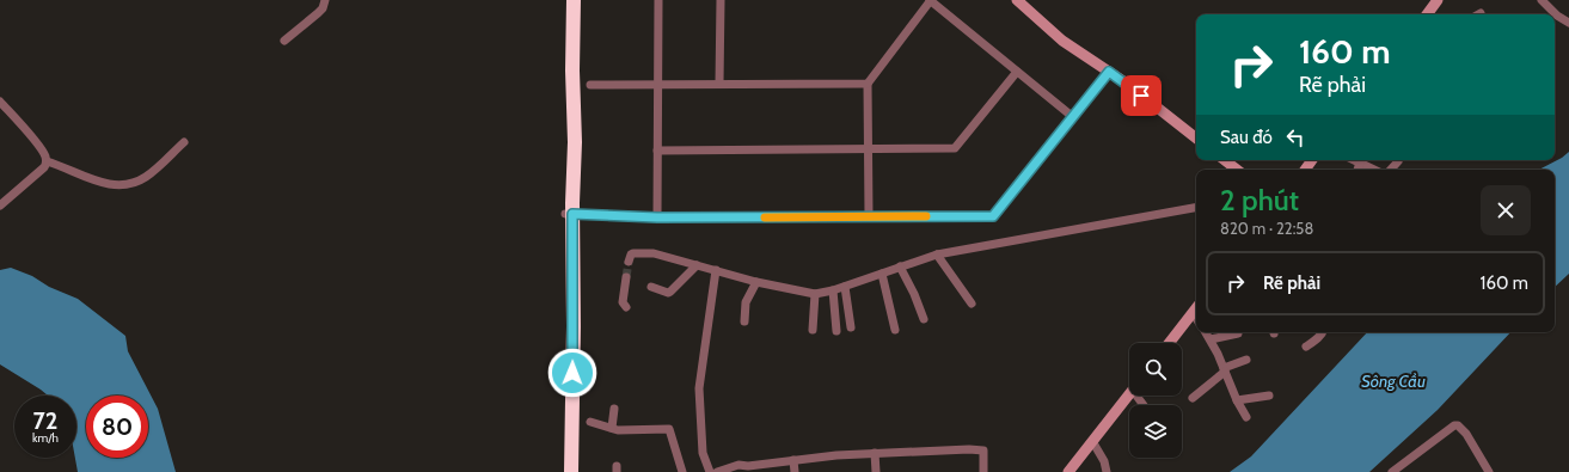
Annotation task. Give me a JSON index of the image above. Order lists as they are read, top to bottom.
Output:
{
  "water": ["Sông Cầu"],
  "page": {
    "turn": ["160 m", "Rẽ phải"],
    "then": "Sau đó",
    "heading": ["2 phút", "820 m · 22:58"],
    "list": [
      {
        "name": "Rẽ phải",
        "value": "160 m"
      }
    ],
    "speed": "72 km/h",
    "limit": "80"
  }
}
